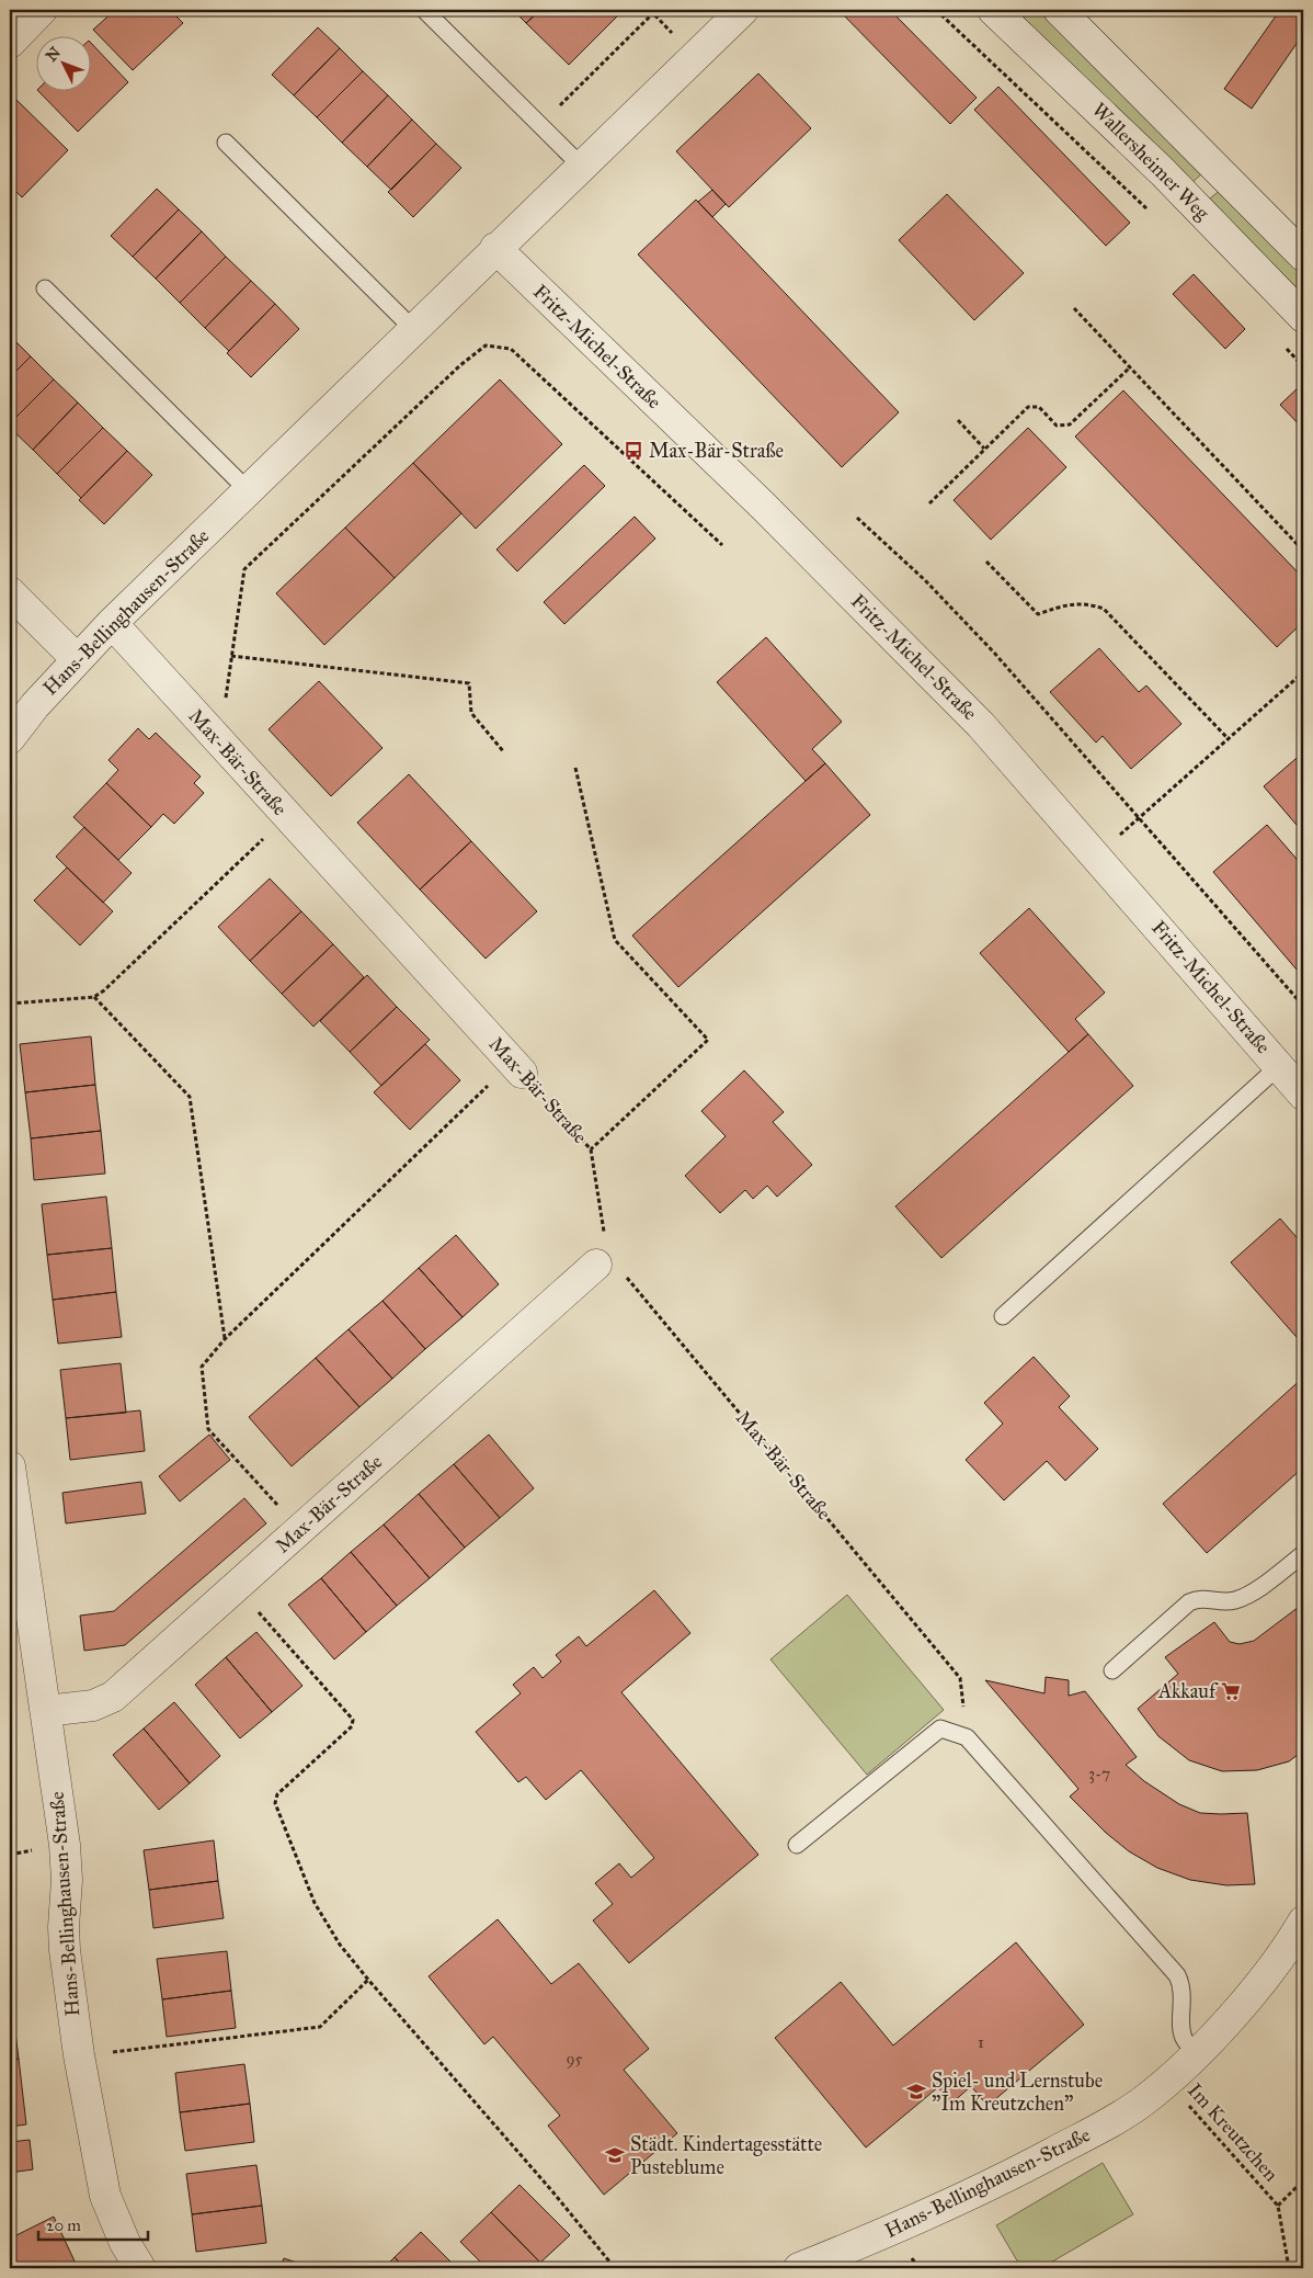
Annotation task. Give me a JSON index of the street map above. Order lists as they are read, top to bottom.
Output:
{
  "streets": {
    "street": [
      "Wallersheimer Weg",
      "Fritz-Michel-Straße",
      "Hans-Bellinghausen-Straße",
      "Max-Bär-Straße"
    ],
    "path": ["Im Kreutzchen"]
  },
  "crossings": [
    ["Fritz-Michel-Straße", "Hans-Bellinghausen-Straße"],
    ["Hans-Bellinghausen-Straße", "Max-Bär-Straße"],
    ["Hans-Bellinghausen-Straße", "Im Kreutzchen"]
  ],
  "places": {
    "bus stop": ["Max-Bär-Straße"],
    "supermarket": ["Akkauf"],
    "school or university": ["Spiel- und Lernstube \"Im Kreutzchen\"", "Städt. Kindertagesstätte Pusteblume"]
  },
  "house_numbers": ["3-7", "1", "95"],
  "scale_bar": "20 m",
  "north": "top left"
}
